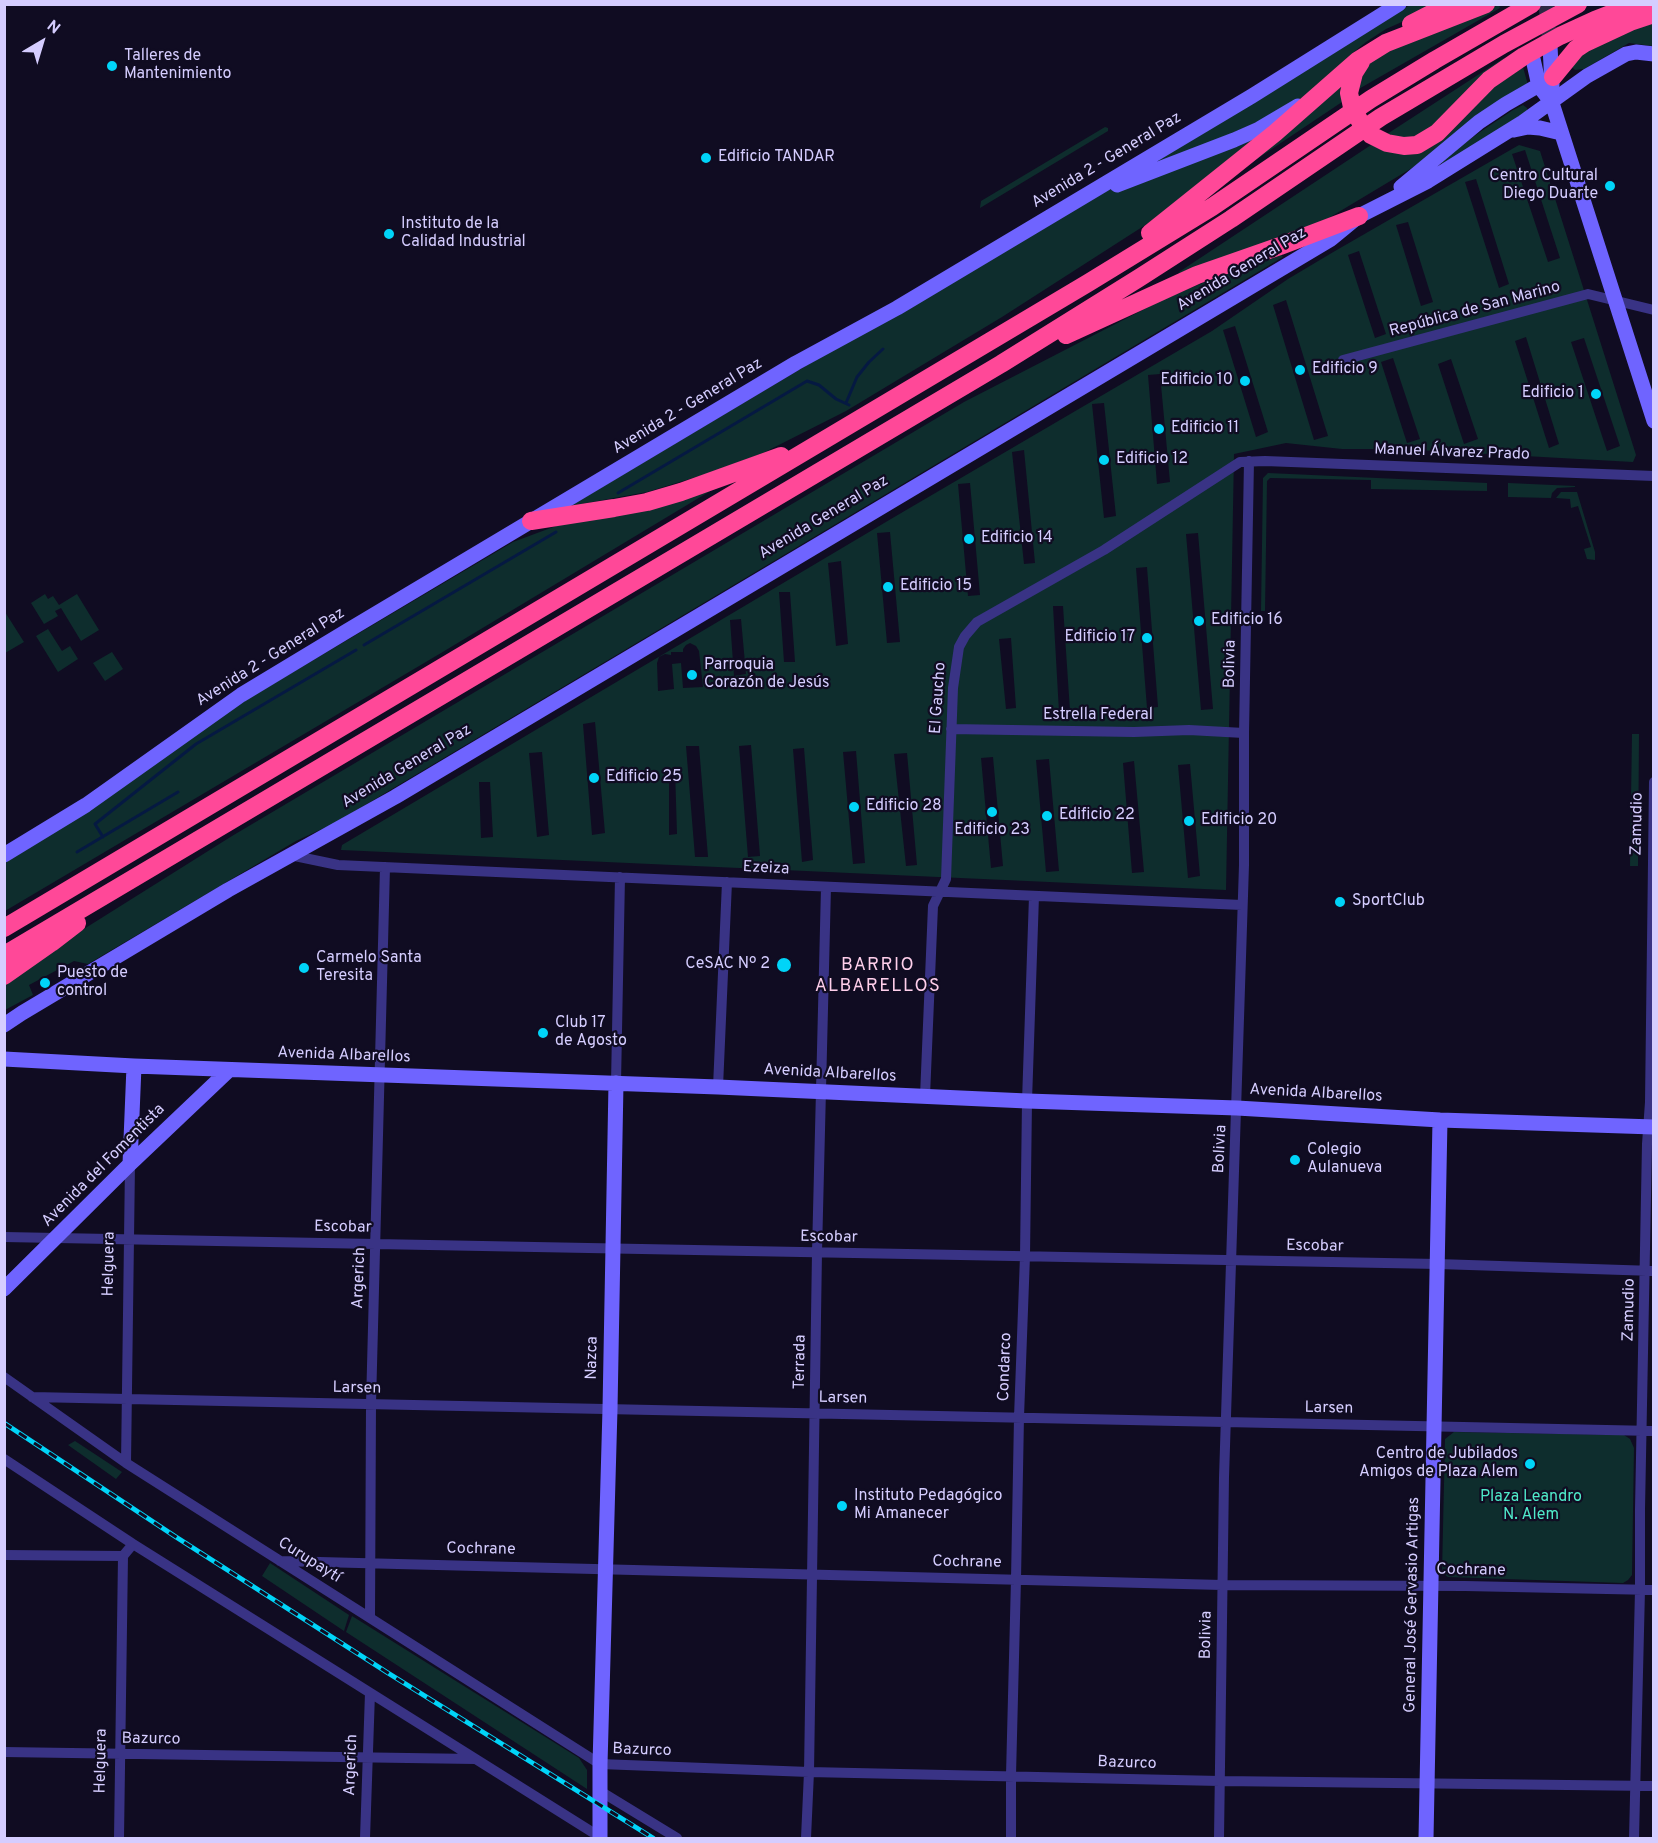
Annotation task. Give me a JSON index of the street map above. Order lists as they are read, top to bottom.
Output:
{
  "streets": {
    "street": [
      "Avenida 2 - General Paz",
      "Avenida General Paz",
      "República de San Marino",
      "Manuel Álvarez Prado",
      "Bolivia",
      "El Gaucho",
      "Estrella Federal",
      "Zamudio",
      "Ezeiza",
      "Avenida Albarellos",
      "Avenida del Fomentista",
      "Escobar",
      "Helguera",
      "Argerich",
      "Nazca",
      "Terrada",
      "Condarco",
      "Larsen",
      "Cochrane",
      "Curupaytí",
      "General José Gervasio Artigas",
      "Bazurco"
    ]
  },
  "crossings": [
    ["Avenida General Paz", "Ezeiza"],
    ["Manuel Álvarez Prado", "Bolivia"],
    ["Manuel Álvarez Prado", "El Gaucho"],
    ["Bolivia", "El Gaucho"],
    ["Bolivia", "Estrella Federal"],
    ["Bolivia", "Ezeiza"],
    ["Bolivia", "Avenida Albarellos"],
    ["Bolivia", "Escobar"],
    ["Bolivia", "Larsen"],
    ["Bolivia", "Cochrane"],
    ["Bolivia", "Bazurco"],
    ["El Gaucho", "Estrella Federal"],
    ["El Gaucho", "Ezeiza"],
    ["El Gaucho", "Avenida Albarellos"],
    ["Zamudio", "Avenida Albarellos"],
    ["Zamudio", "Escobar"],
    ["Zamudio", "Larsen"],
    ["Zamudio", "Cochrane"],
    ["Zamudio", "Bazurco"],
    ["Ezeiza", "Argerich"],
    ["Ezeiza", "Nazca"],
    ["Ezeiza", "Terrada"],
    ["Ezeiza", "Condarco"],
    ["Avenida Albarellos", "Avenida del Fomentista"],
    ["Avenida Albarellos", "Helguera"],
    ["Avenida Albarellos", "Argerich"],
    ["Avenida Albarellos", "Nazca"],
    ["Avenida Albarellos", "Terrada"],
    ["Avenida Albarellos", "Condarco"],
    ["Avenida Albarellos", "General José Gervasio Artigas"],
    ["Avenida del Fomentista", "Escobar"],
    ["Avenida del Fomentista", "Helguera"],
    ["Escobar", "Helguera"],
    ["Escobar", "Argerich"],
    ["Escobar", "Nazca"],
    ["Escobar", "Terrada"],
    ["Escobar", "Condarco"],
    ["Escobar", "General José Gervasio Artigas"],
    ["Helguera", "Larsen"],
    ["Helguera", "Curupaytí"],
    ["Helguera", "Bazurco"],
    ["Argerich", "Larsen"],
    ["Argerich", "Cochrane"],
    ["Argerich", "Curupaytí"],
    ["Argerich", "Bazurco"],
    ["Nazca", "Larsen"],
    ["Nazca", "Cochrane"],
    ["Nazca", "Curupaytí"],
    ["Nazca", "Bazurco"],
    ["Terrada", "Larsen"],
    ["Terrada", "Cochrane"],
    ["Terrada", "Bazurco"],
    ["Condarco", "Larsen"],
    ["Condarco", "Cochrane"],
    ["Condarco", "Bazurco"],
    ["Larsen", "Curupaytí"],
    ["Larsen", "General José Gervasio Artigas"],
    ["Cochrane", "Curupaytí"],
    ["Cochrane", "General José Gervasio Artigas"],
    ["Curupaytí", "Bazurco"],
    ["General José Gervasio Artigas", "Bazurco"]
  ],
  "districts": ["BARRIO ALBARELLOS"],
  "parks": ["Plaza Leandro N. Alem"],
  "places": [
    "Talleres de Mantenimiento",
    "Edificio TANDAR",
    "Centro Cultural Diego Duarte",
    "Instituto de la Calidad Industrial",
    "Edificio 9",
    "Edificio 10",
    "Edificio 1",
    "Edificio 11",
    "Edificio 12",
    "Edificio 14",
    "Edificio 15",
    "Edificio 16",
    "Edificio 17",
    "Parroquia Corazón de Jesús",
    "Edificio 25",
    "Edificio 28",
    "Edificio 23",
    "Edificio 22",
    "Edificio 20",
    "SportClub",
    "CeSAC Nº 2",
    "Carmelo Santa Teresita",
    "Puesto de control",
    "Club 17 de Agosto",
    "Colegio Aulanueva",
    "Centro de Jubilados Amigos de Plaza Alem",
    "Instituto Pedagógico Mi Amanecer"
  ],
  "north": "top right"
}
